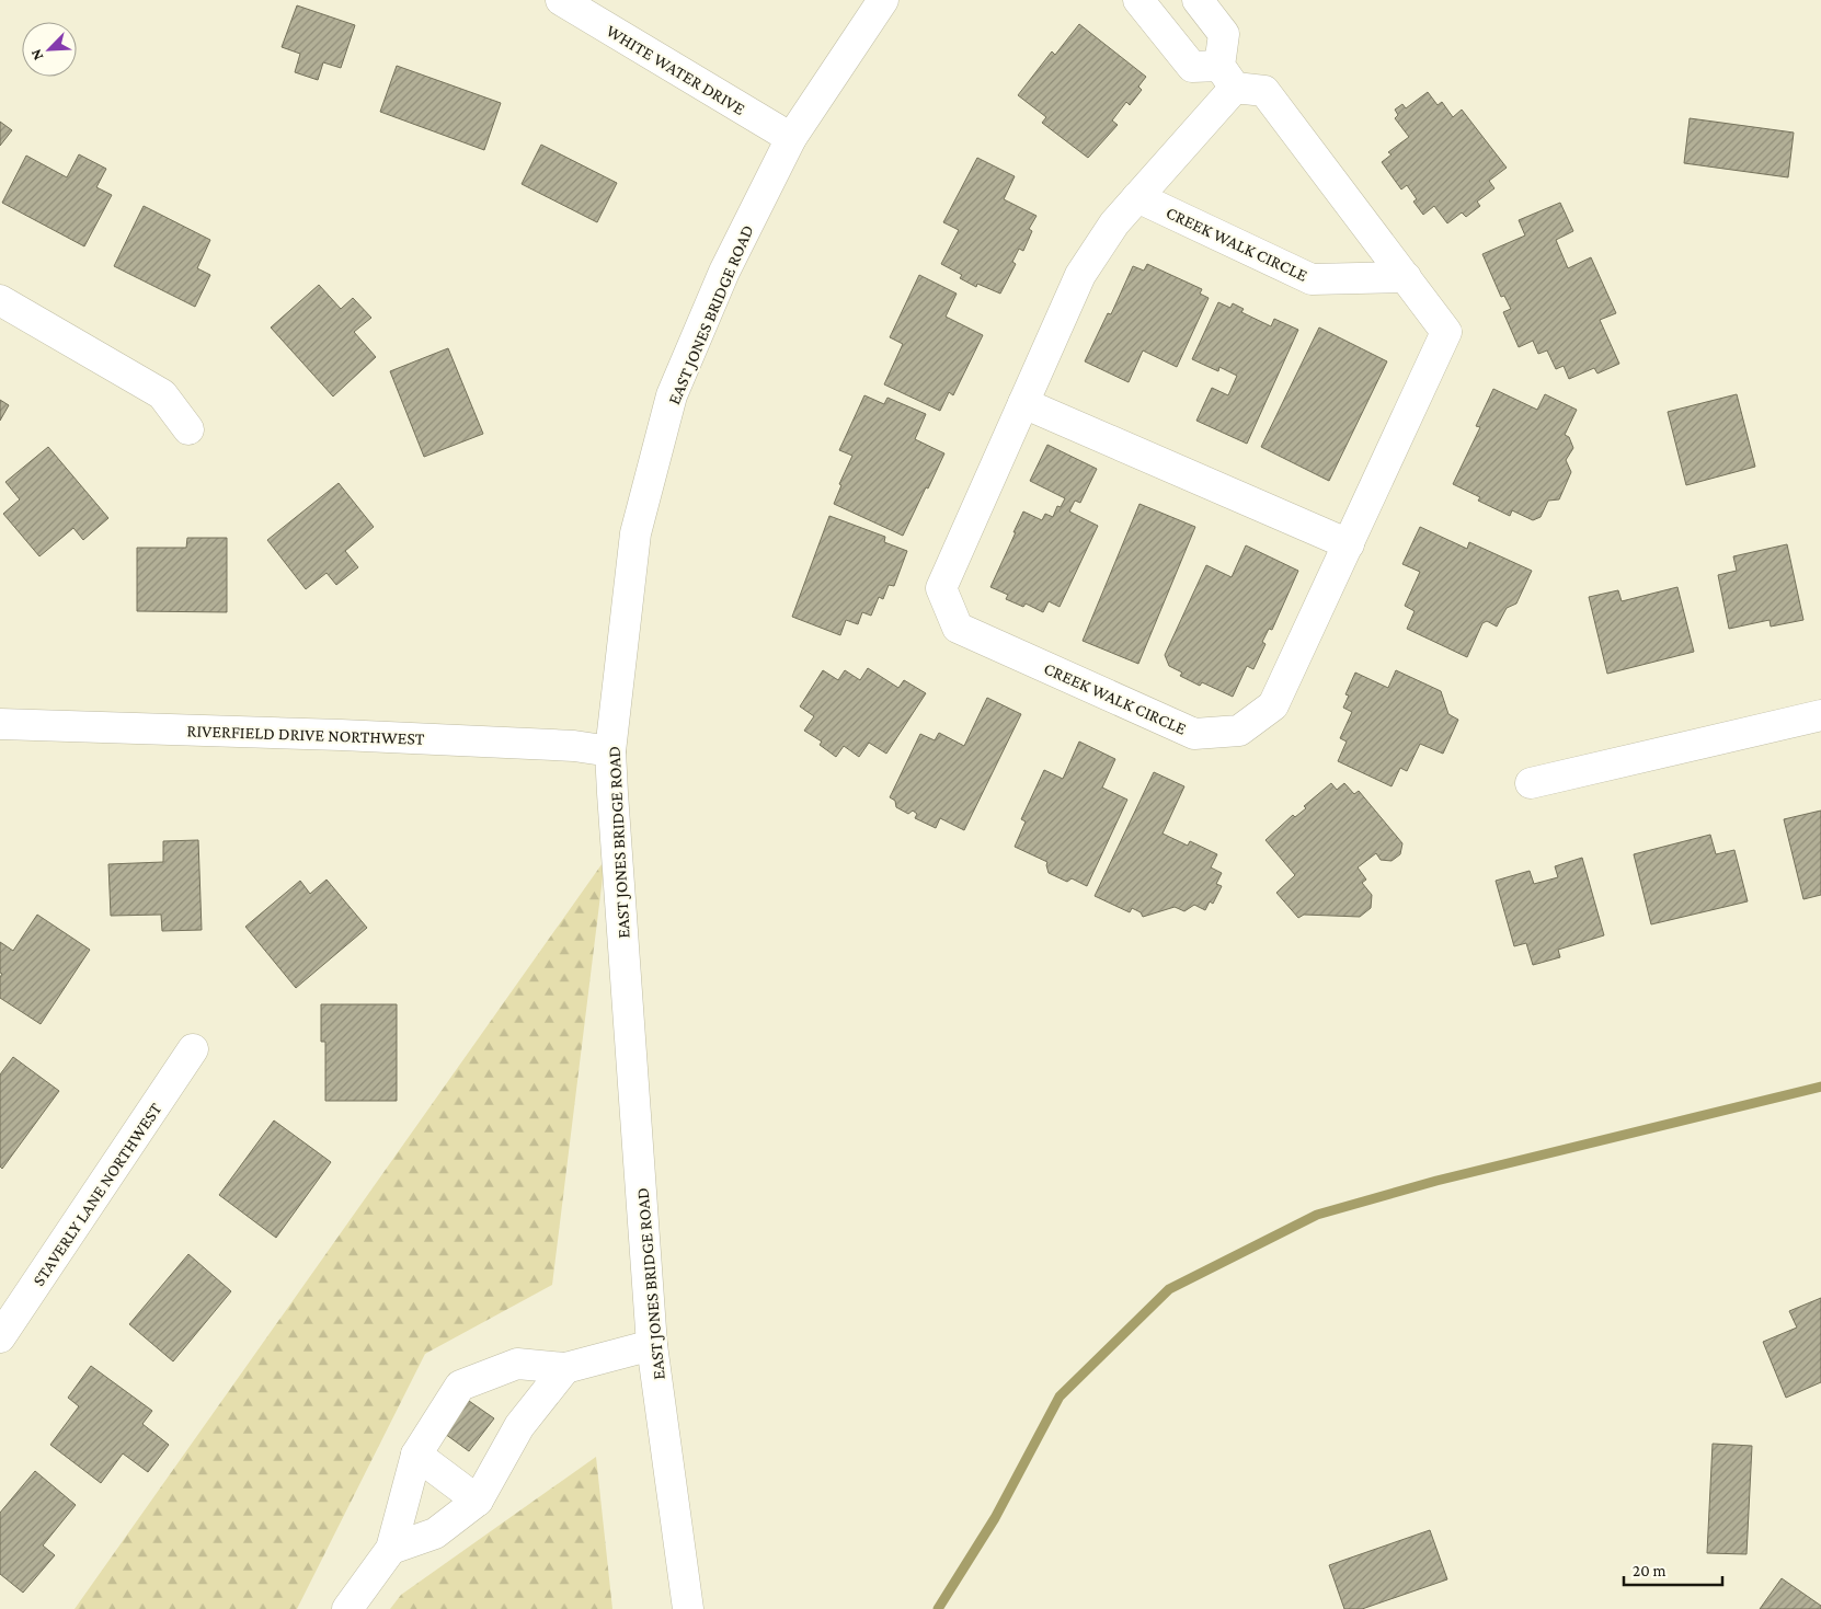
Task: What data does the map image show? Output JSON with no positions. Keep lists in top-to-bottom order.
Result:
{
  "streets": {
    "street": [
      "WHITE WATER DRIVE",
      "CREEK WALK CIRCLE",
      "EAST JONES BRIDGE ROAD",
      "RIVERFIELD DRIVE NORTHWEST",
      "STAVERLY LANE NORTHWEST"
    ]
  },
  "crossings": [
    ["WHITE WATER DRIVE", "EAST JONES BRIDGE ROAD"],
    ["EAST JONES BRIDGE ROAD", "RIVERFIELD DRIVE NORTHWEST"]
  ],
  "scale_bar": "20 m",
  "north": "bottom left"
}
